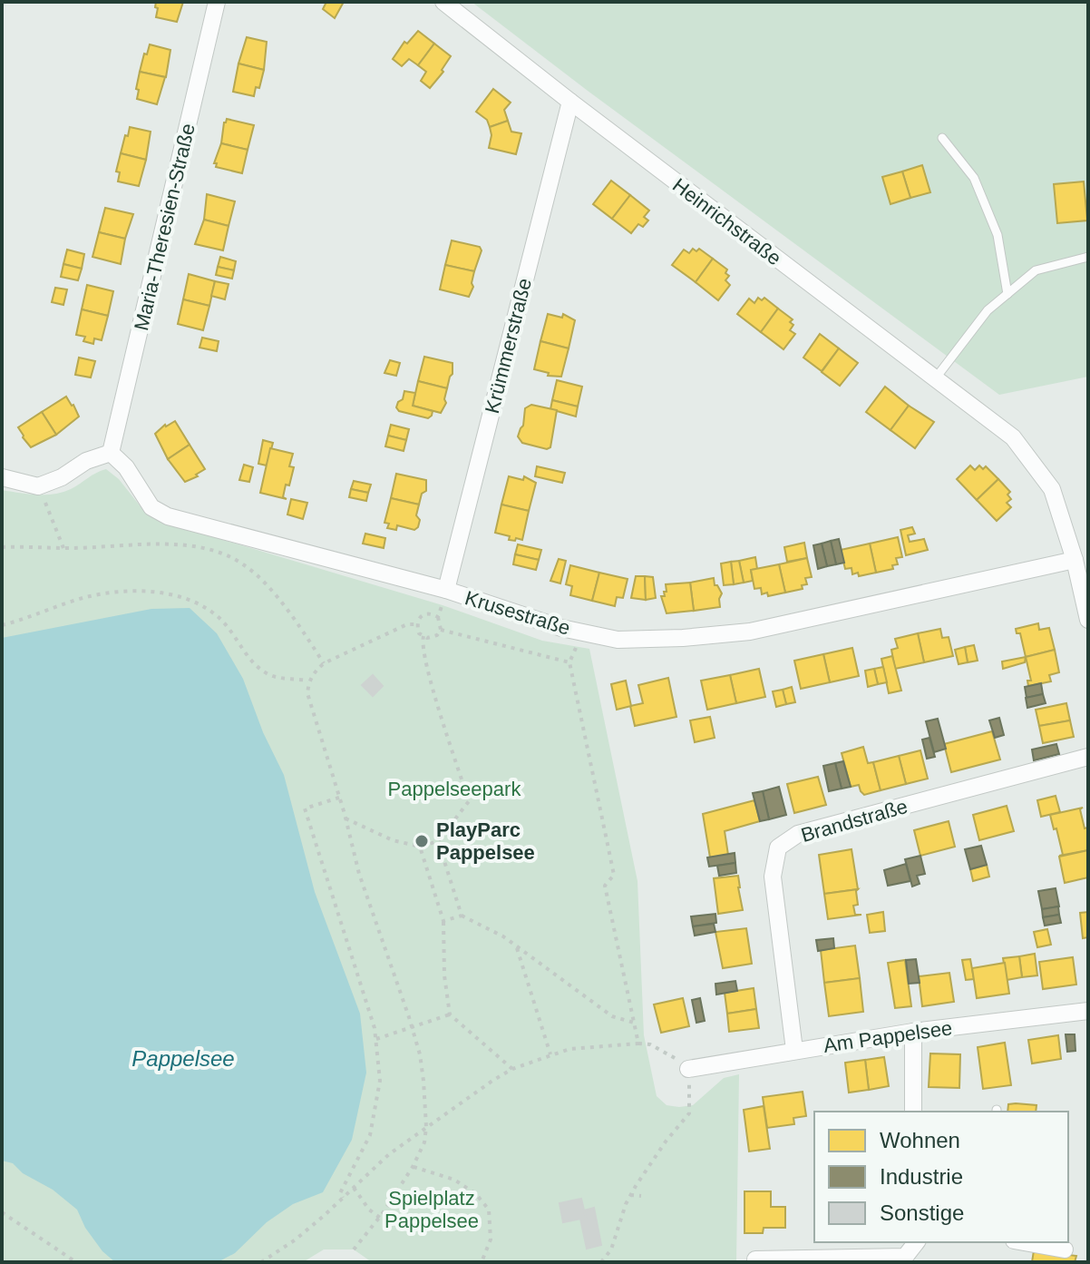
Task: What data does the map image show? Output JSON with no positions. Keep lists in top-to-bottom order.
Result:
{
  "streets": {
    "street": [
      "Heinrichstraße",
      "Maria-Theresien-Straße",
      "Krümmerstraße",
      "Krusestraße",
      "Brandstraße",
      "Am Pappelsee"
    ]
  },
  "crossings": [
    ["Heinrichstraße", "Krümmerstraße"],
    ["Heinrichstraße", "Krusestraße"],
    ["Maria-Theresien-Straße", "Krusestraße"],
    ["Krümmerstraße", "Krusestraße"],
    ["Brandstraße", "Am Pappelsee"]
  ],
  "water": ["Pappelsee"],
  "parks": ["Pappelseepark", "Spielplatz Pappelsee"],
  "places": ["PlayParc Pappelsee"],
  "legend": ["Wohnen", "Industrie", "Sonstige"]
}
